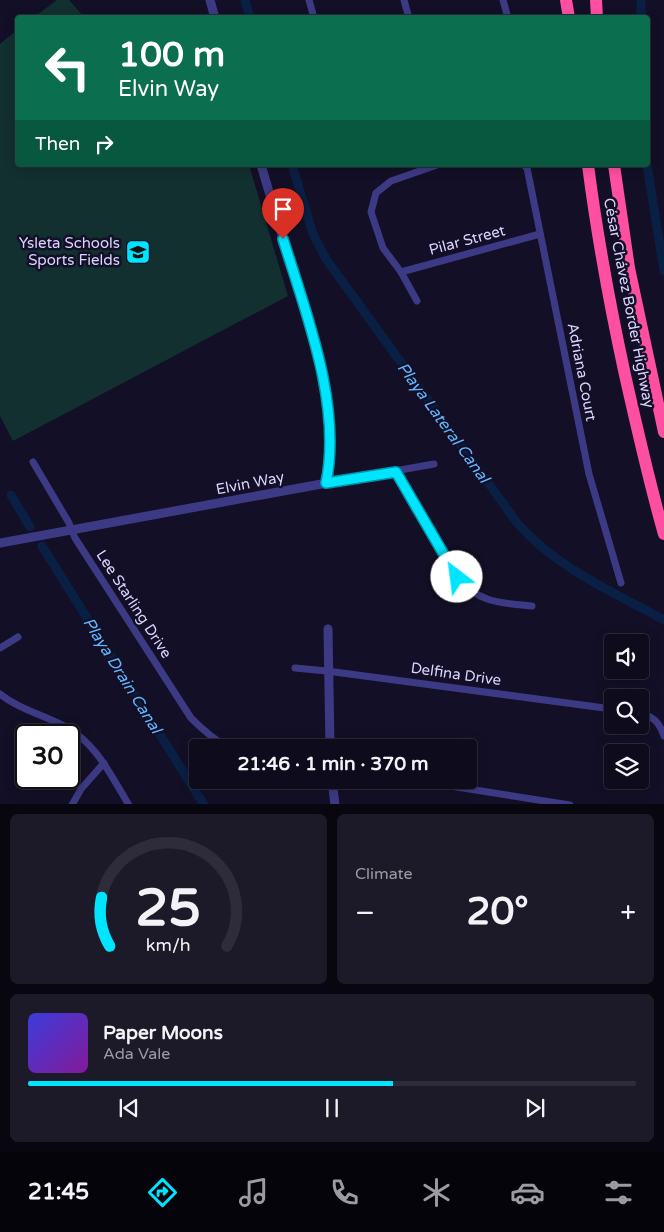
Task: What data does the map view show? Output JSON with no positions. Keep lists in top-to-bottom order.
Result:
{
  "streets": {
    "highway": ["César Chávez Border Highway"],
    "street": [
      "Pilar Street",
      "Adriana Court",
      "Elvin Way",
      "Lee Starling Drive",
      "Delfina Drive"
    ]
  },
  "crossings": [
    ["Pilar Street", "Adriana Court"],
    ["Elvin Way", "Lee Starling Drive"]
  ],
  "water": ["Playa Lateral Canal", "Playa Drain Canal"],
  "places": {
    "school or university": ["Ysleta Schools Sports Fields"]
  },
  "page": {
    "turn": ["100 m", "Elvin Way"],
    "then": "Then",
    "limit": "30",
    "trip": "21:46 · 1 min · 370 m",
    "tile": "Climate",
    "heat": ["−", "20°", "+"],
    "song": ["Paper Moons", "Ada Vale"],
    "tabs": "21:45",
    "gauge": ["25", "km/h"]
  }
}
